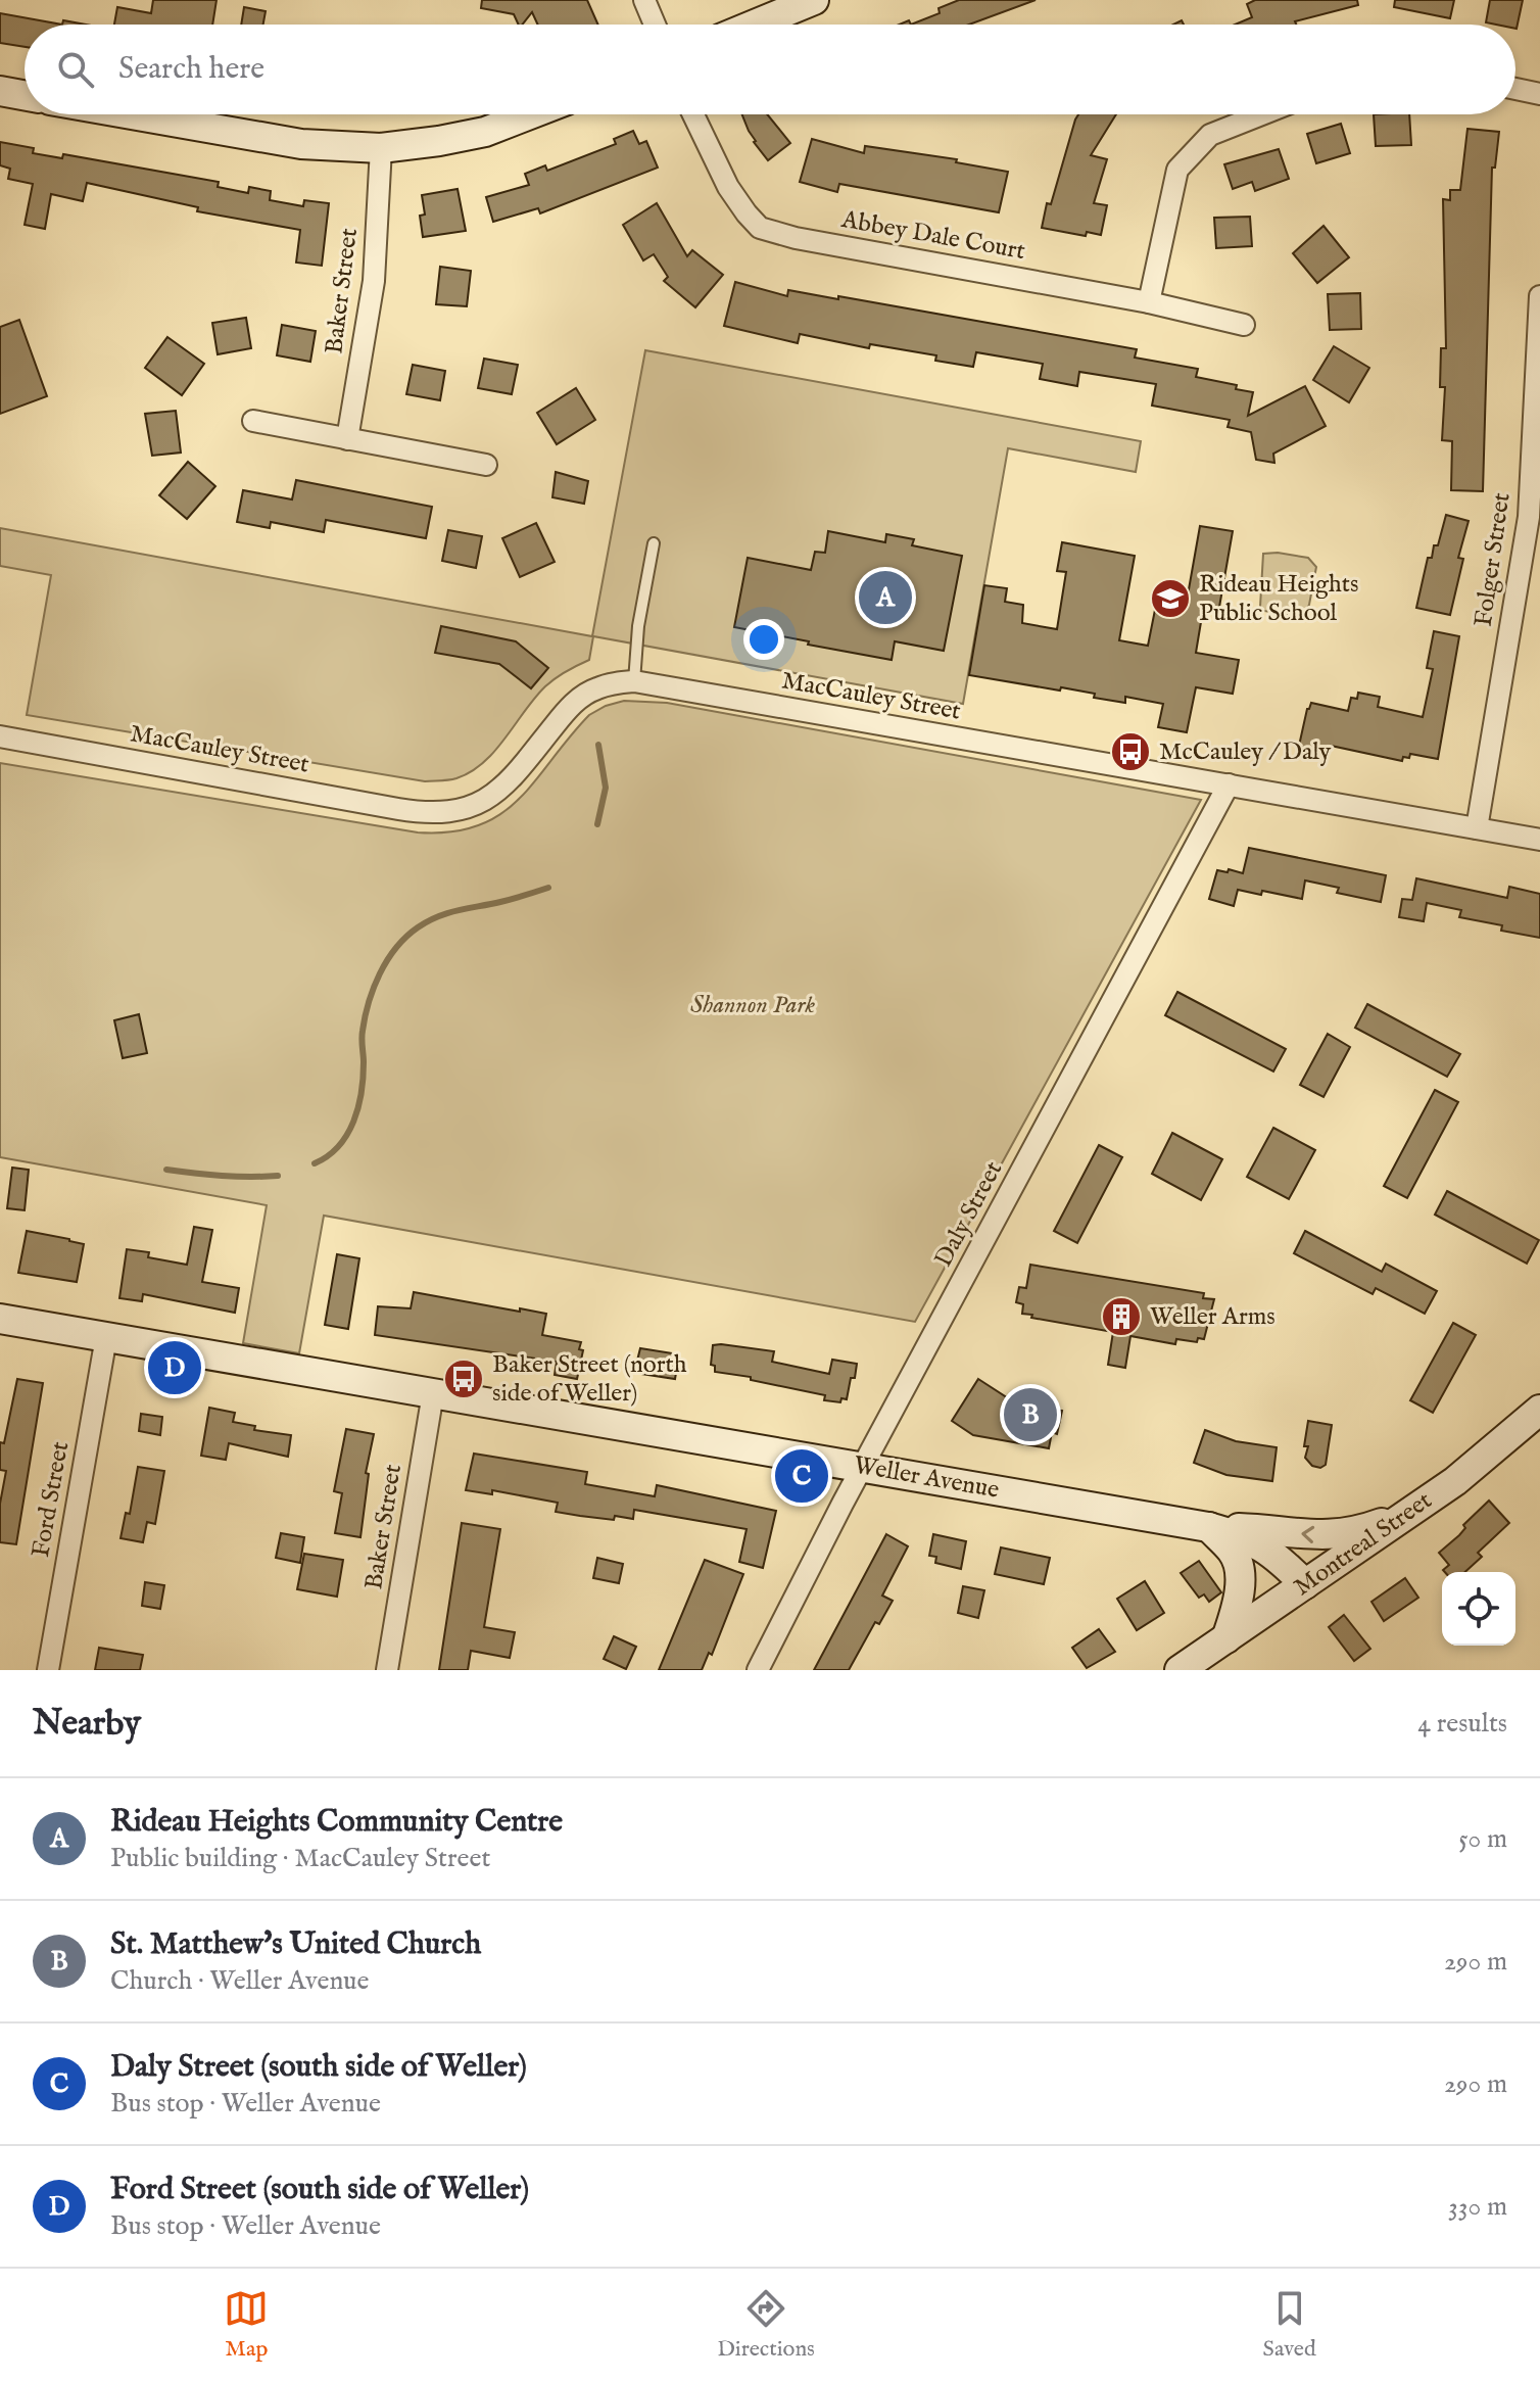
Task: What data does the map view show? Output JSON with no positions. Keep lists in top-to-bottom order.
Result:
{
  "streets": {
    "street": [
      "Abbey Dale Court",
      "Baker Street",
      "Folger Street",
      "MacCauley Street",
      "Daly Street",
      "Weller Avenue",
      "Ford Street",
      "Montreal Street"
    ]
  },
  "crossings": [
    ["Baker Street", "Weller Avenue"],
    ["Folger Street", "MacCauley Street"],
    ["MacCauley Street", "Daly Street"],
    ["Daly Street", "Weller Avenue"],
    ["Weller Avenue", "Ford Street"],
    ["Weller Avenue", "Montreal Street"]
  ],
  "parks": ["Shannon Park"],
  "places": {
    "school or university": ["Rideau Heights Public School"],
    "bus stop": ["McCauley / Daly", "Baker Street (north side of Weller)"],
    "building": ["Weller Arms"]
  },
  "page": {
    "search": "Search here",
    "pins": [
      "A",
      "D",
      "B",
      "C"
    ],
    "heading": ["Nearby", "4 results"],
    "list": [
      {
        "mark": "A",
        "name": "Rideau Heights Community Centre",
        "note": "Public building · MacCauley Street",
        "value": "50 m"
      },
      {
        "mark": "B",
        "name": "St. Matthew's United Church",
        "note": "Church · Weller Avenue",
        "value": "290 m"
      },
      {
        "mark": "C",
        "name": "Daly Street (south side of Weller)",
        "note": "Bus stop · Weller Avenue",
        "value": "290 m"
      },
      {
        "mark": "D",
        "name": "Ford Street (south side of Weller)",
        "note": "Bus stop · Weller Avenue",
        "value": "330 m"
      }
    ],
    "nav": ["Map", "Directions", "Saved"]
  }
}
